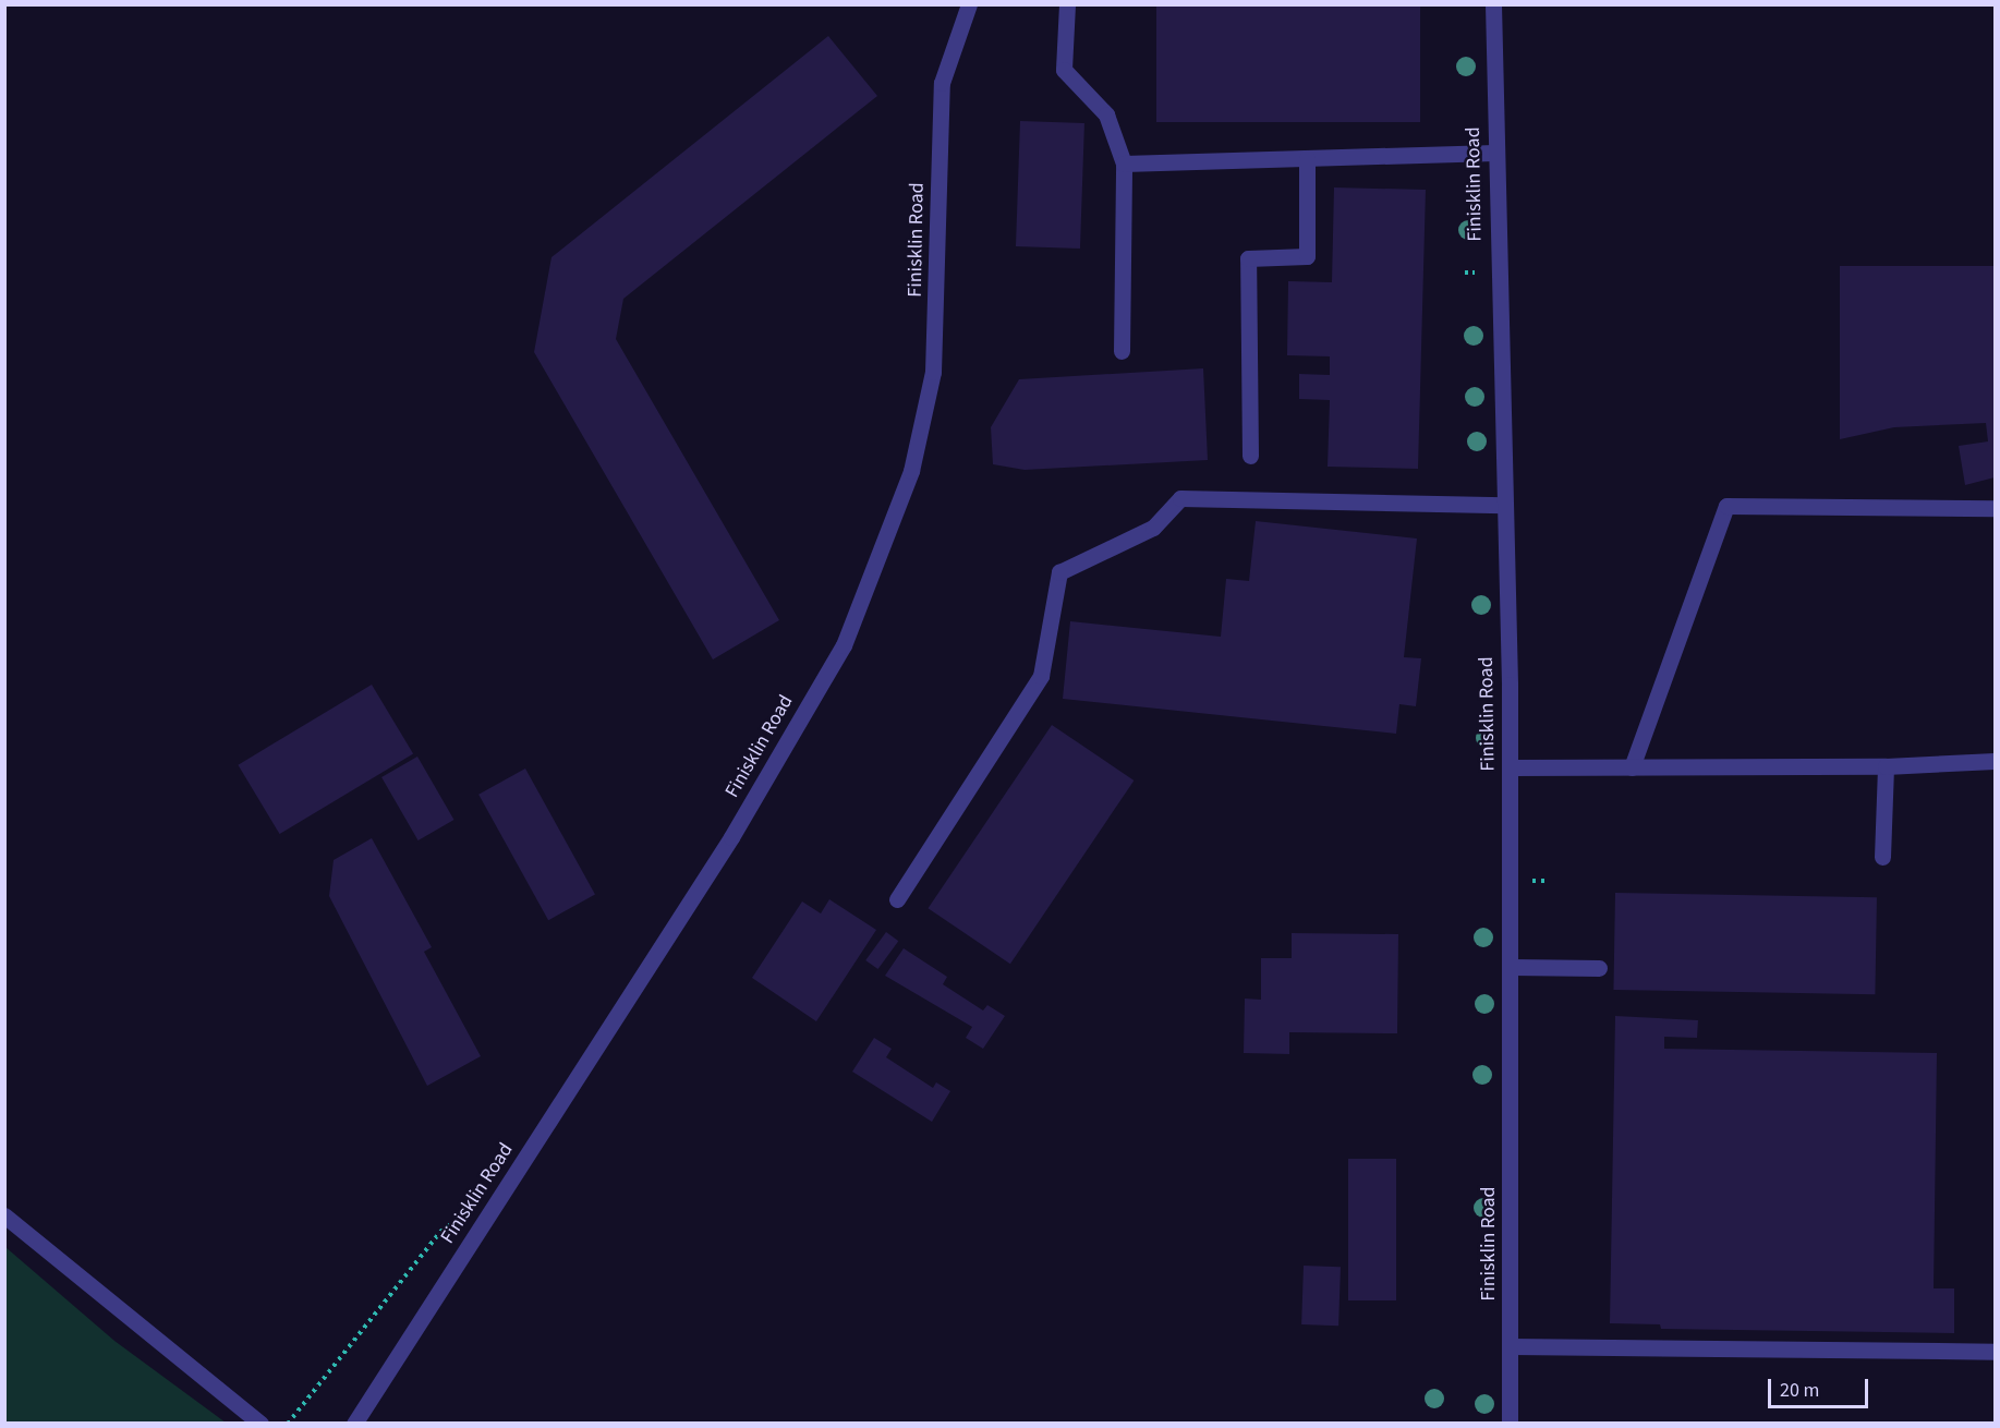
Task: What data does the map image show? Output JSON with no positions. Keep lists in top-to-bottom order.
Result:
{
  "streets": {
    "street": ["Finisklin Road"]
  },
  "scale_bar": "20 m"
}
